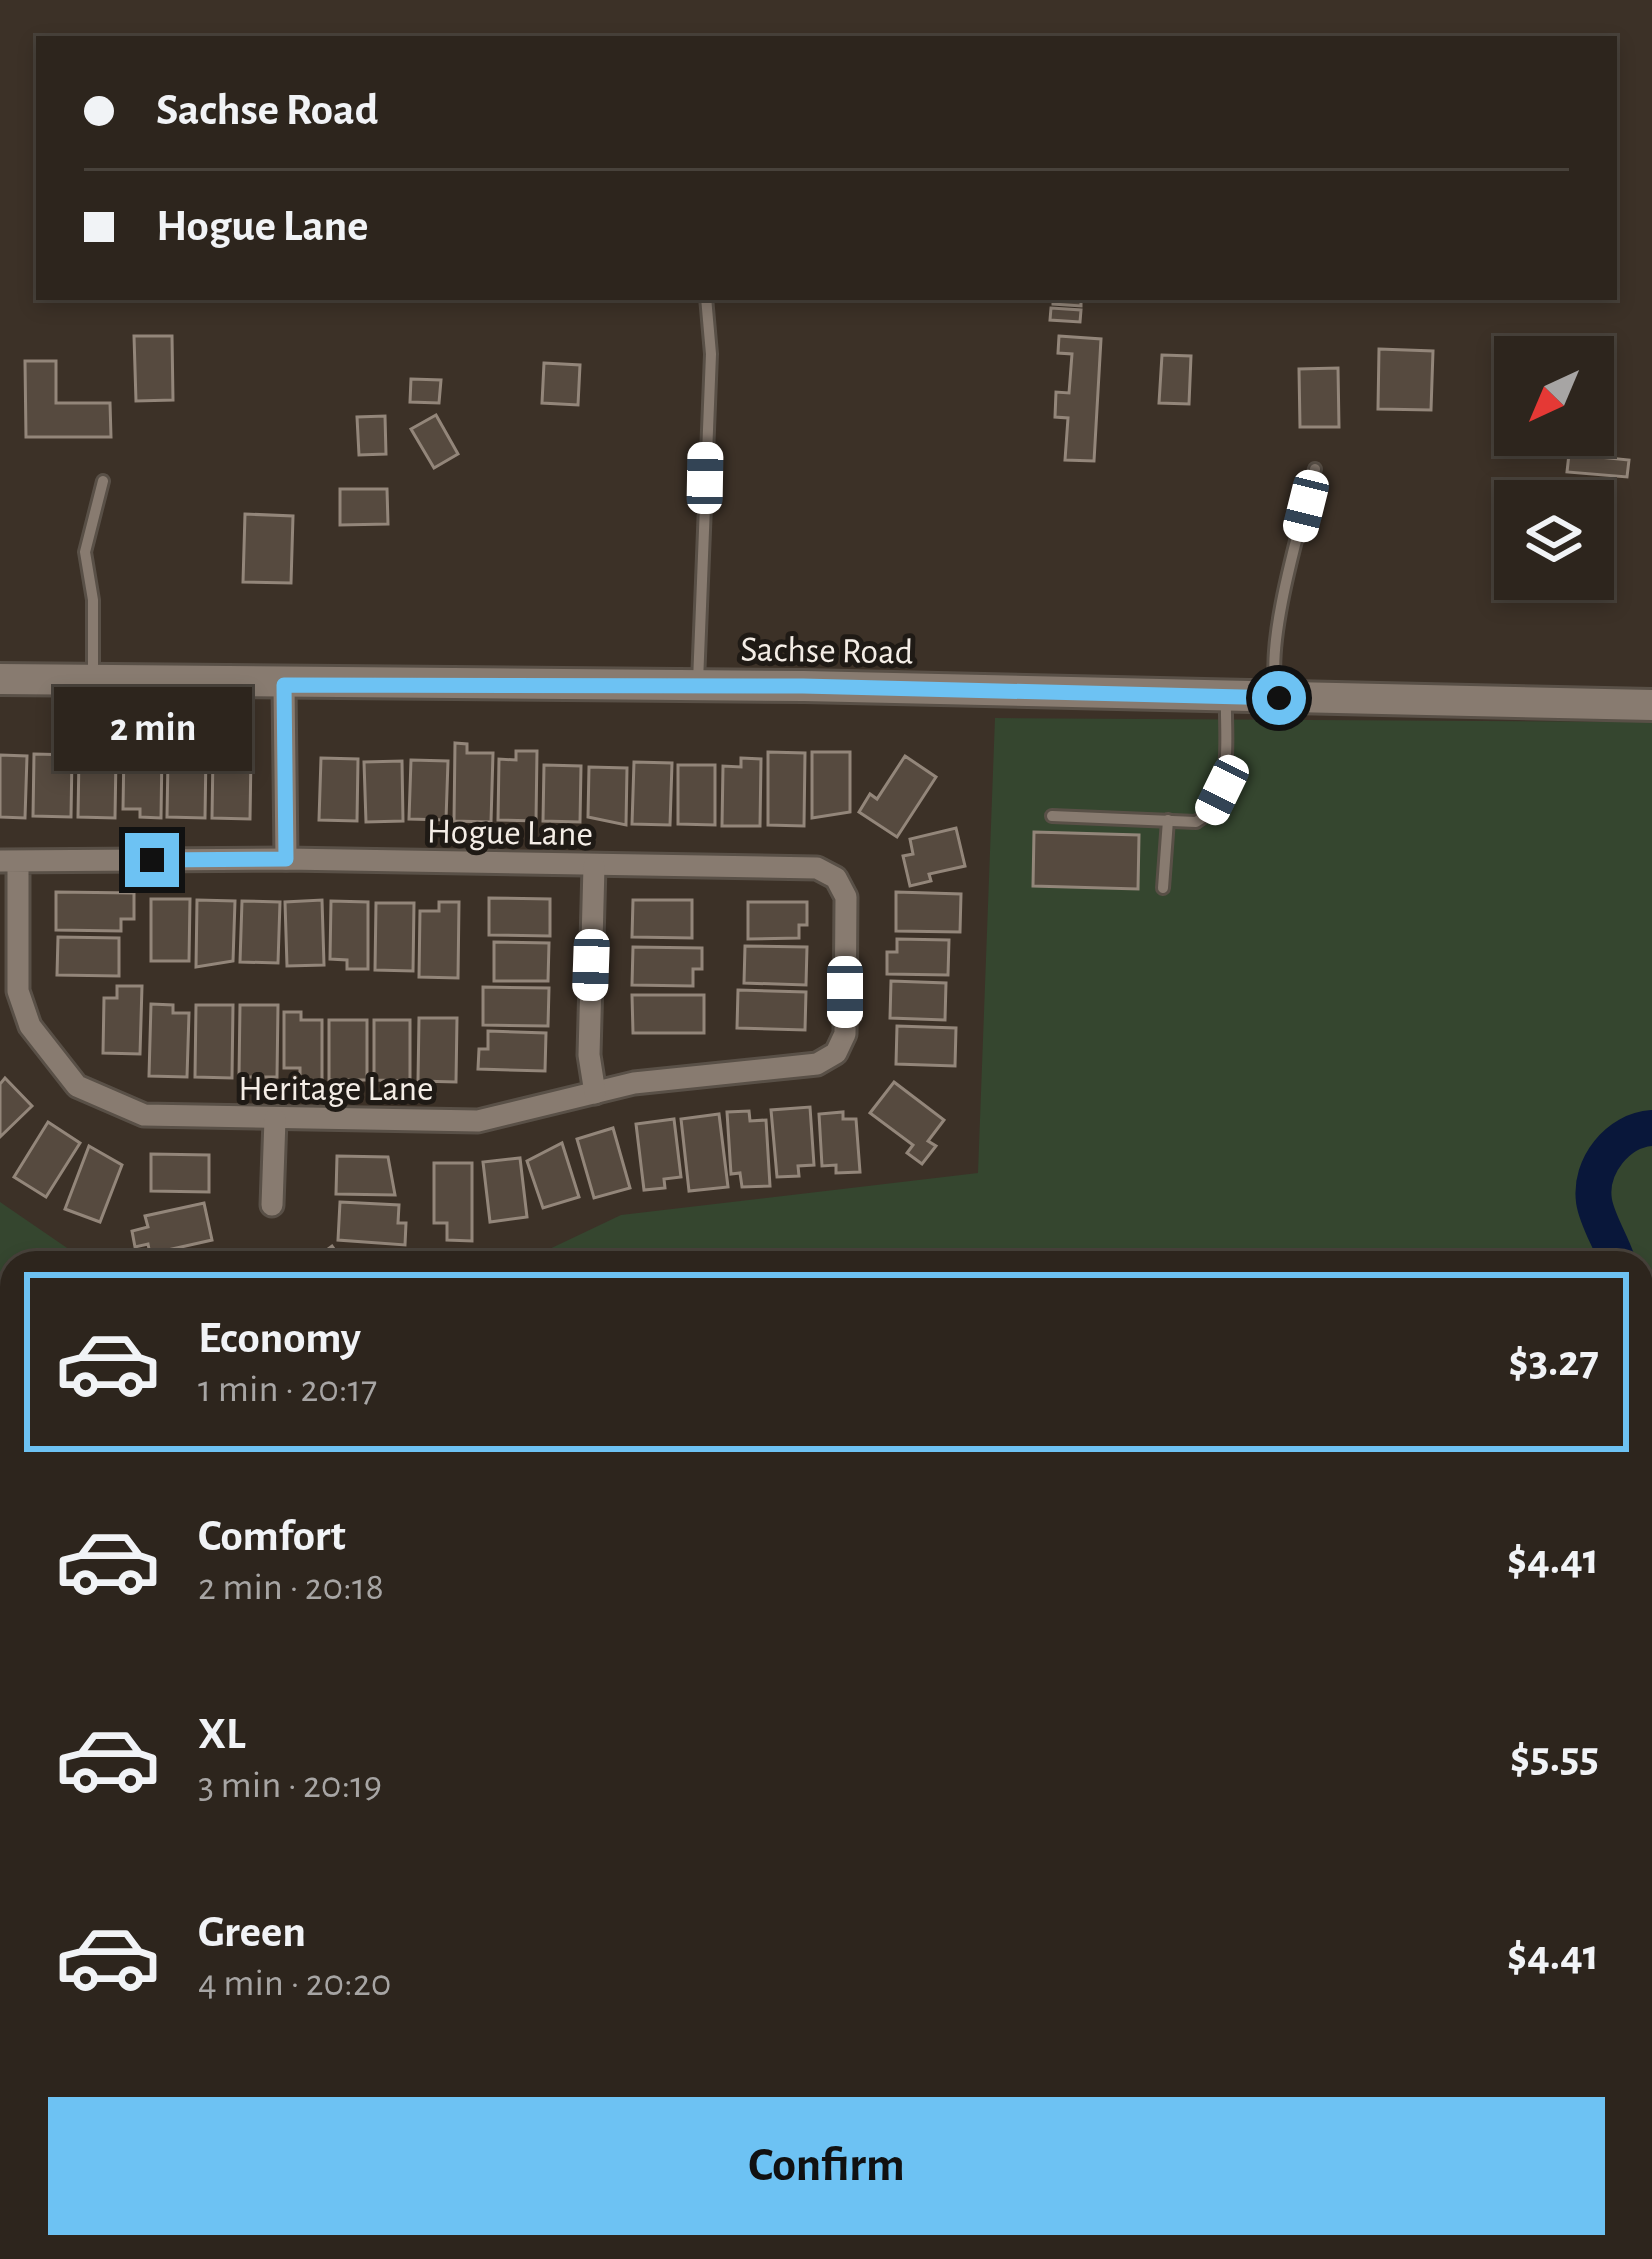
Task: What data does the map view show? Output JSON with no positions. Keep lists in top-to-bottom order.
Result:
{
  "streets": {
    "main road": ["Sachse Road"],
    "street": ["Hogue Lane", "Heritage Lane"]
  },
  "crossings": [
    ["Hogue Lane", "Heritage Lane"]
  ],
  "north": "bottom left",
  "page": {
    "banner": ["Sachse Road", "Hogue Lane"],
    "bubble": "2 min",
    "list": [
      {
        "name": "Economy",
        "note": "1 min · 20:17",
        "value": "$3.27"
      },
      {
        "name": "Comfort",
        "note": "2 min · 20:18",
        "value": "$4.41"
      },
      {
        "name": "XL",
        "note": "3 min · 20:19",
        "value": "$5.55"
      },
      {
        "name": "Green",
        "note": "4 min · 20:20",
        "value": "$4.41"
      }
    ],
    "buttons": "Confirm"
  }
}
